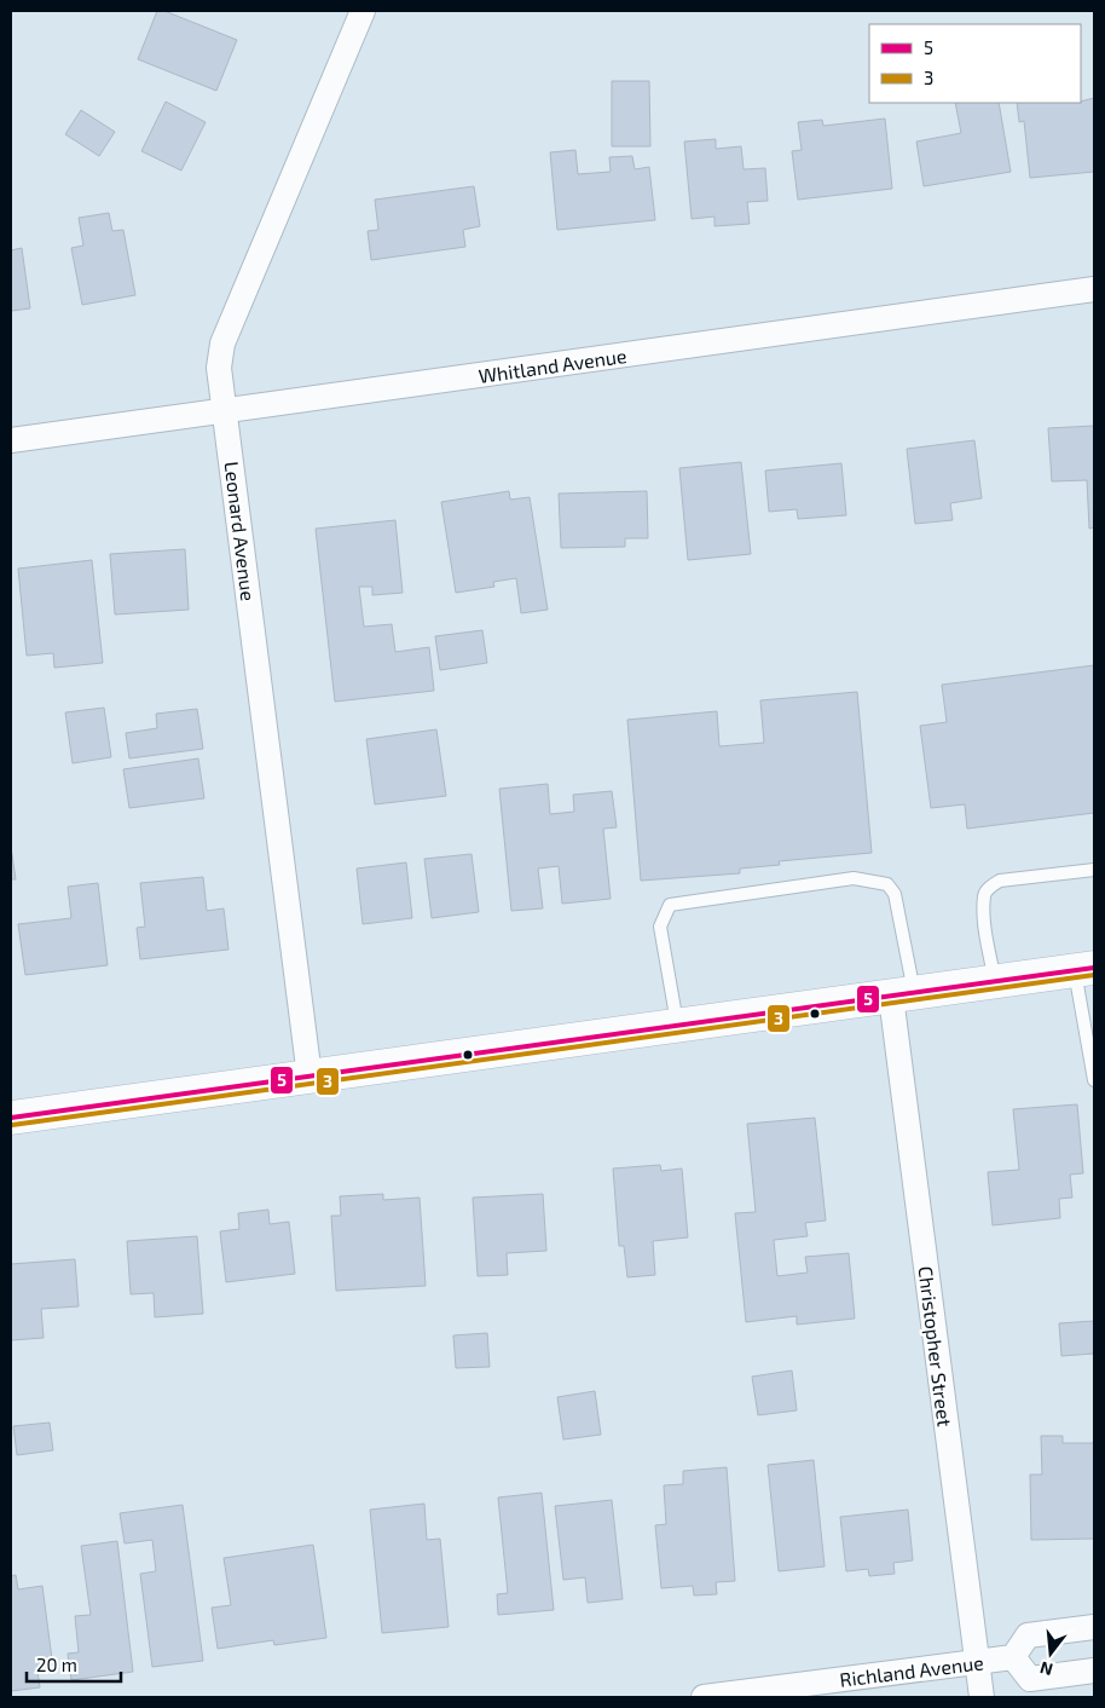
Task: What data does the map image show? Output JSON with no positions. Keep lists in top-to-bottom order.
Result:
{
  "streets": {
    "street": [
      "Whitland Avenue",
      "Leonard Avenue",
      "Christopher Street",
      "Richland Avenue"
    ]
  },
  "crossings": [
    ["Whitland Avenue", "Leonard Avenue"],
    ["Christopher Street", "Richland Avenue"]
  ],
  "lines": ["transit line 5", "transit line 3"],
  "legend": ["5", "3"],
  "scale_bar": "20 m",
  "north": "bottom"
}
